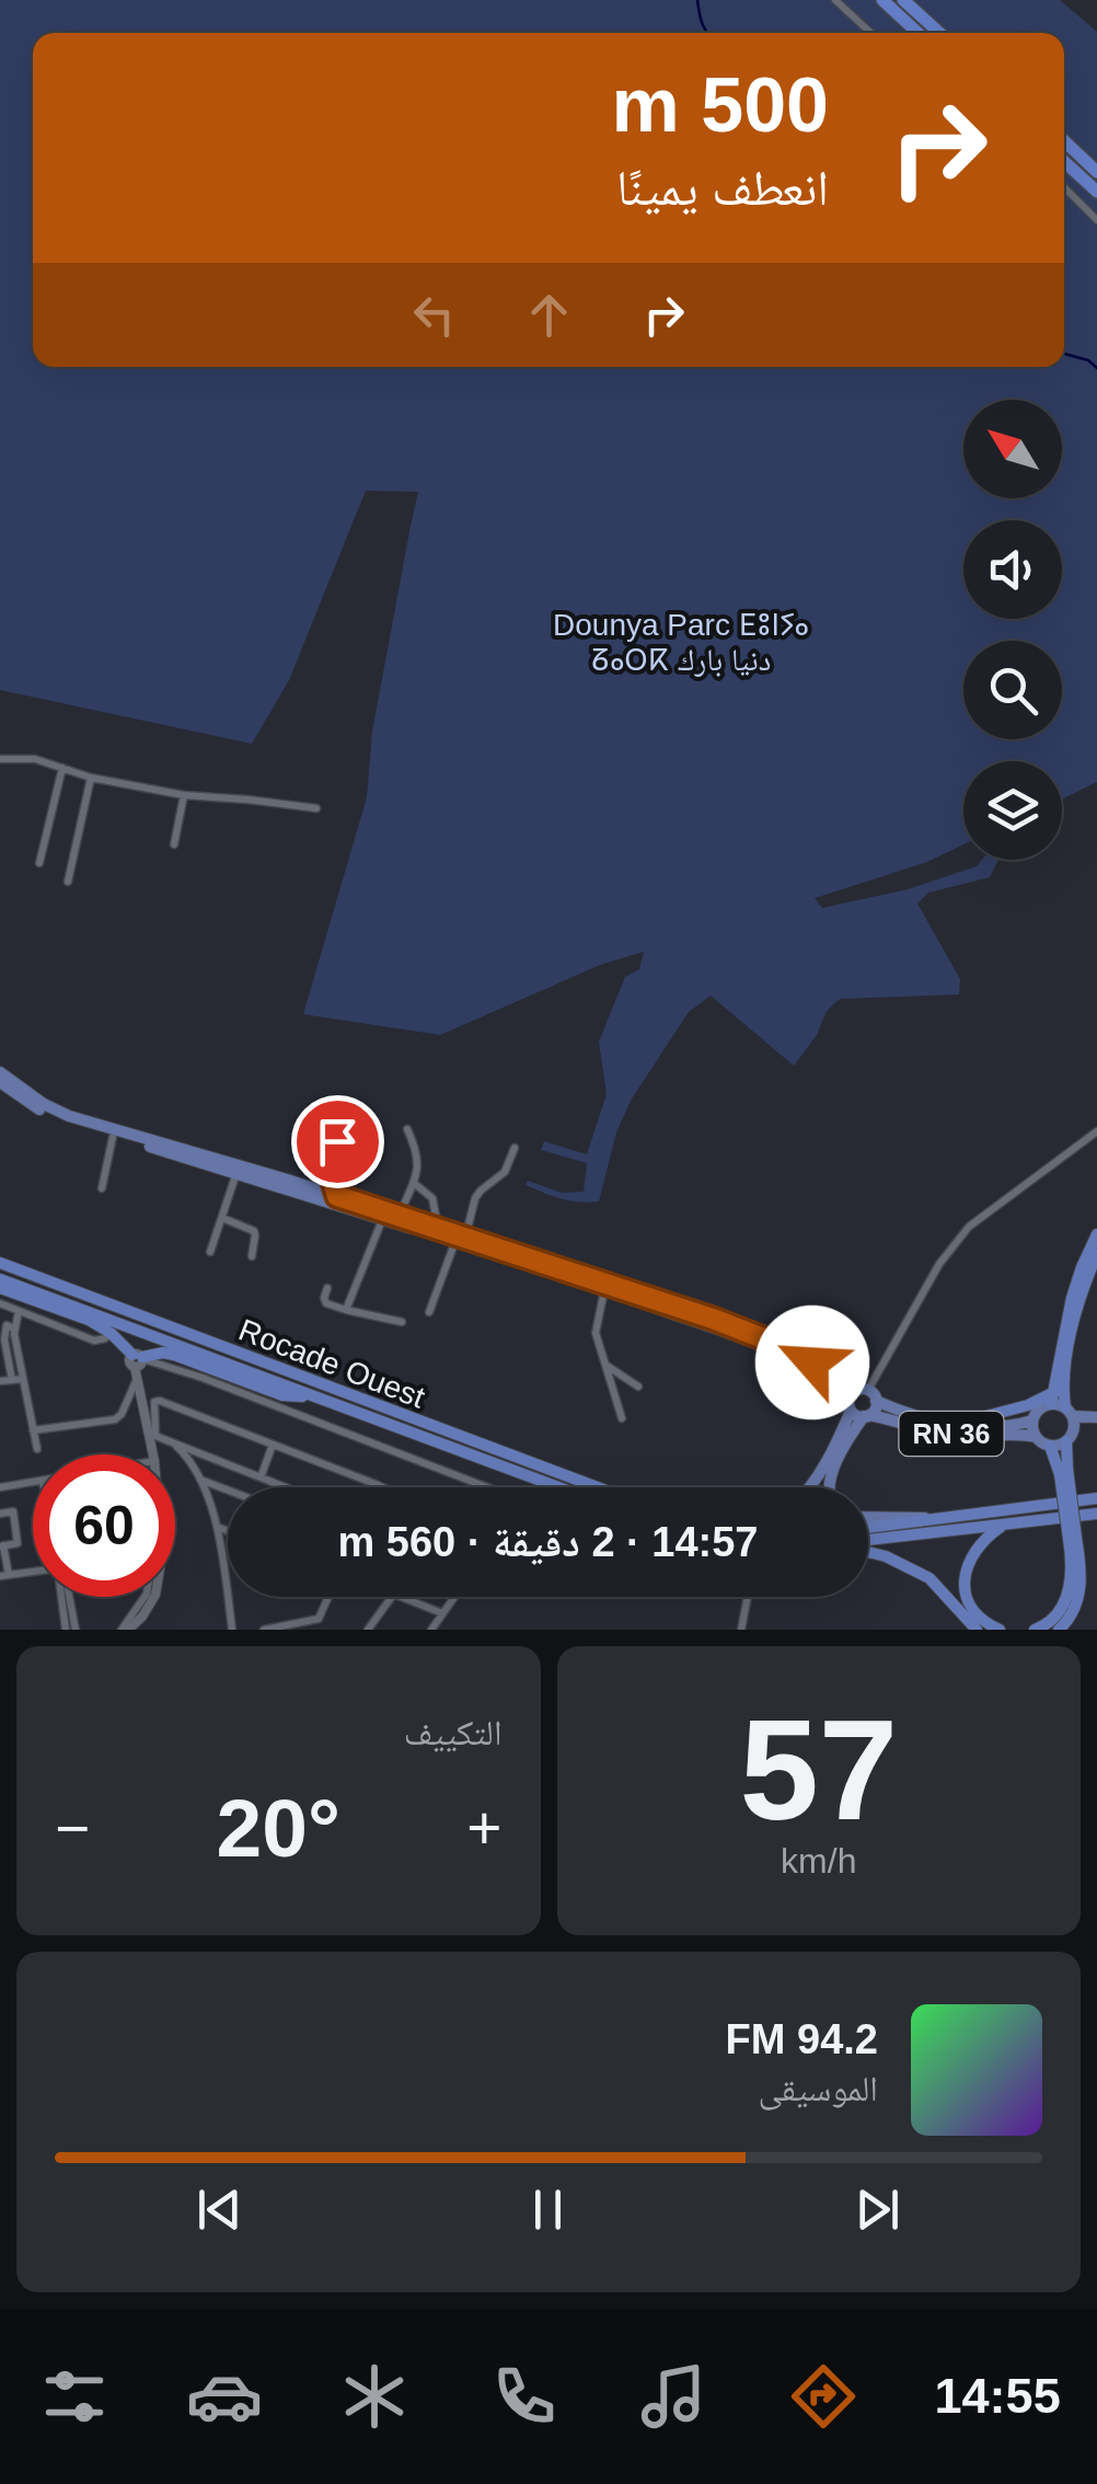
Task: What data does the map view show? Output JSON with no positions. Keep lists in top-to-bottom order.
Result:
{
  "streets": {
    "highway": ["Rocade Ouest"],
    "main road": ["RN 36"]
  },
  "parks": ["Dounya Parc ⴹⵓⵏⵢⴰ ⵒⴰⵔⴽ دنيا بارك"],
  "north": "top left",
  "page": {
    "turn": ["500 m", "انعطف يمينًا"],
    "limit": "60",
    "trip": "14:57 · 2 دقيقة · 560 m",
    "tile": [
      ["57", "km/h"],
      "التكييف"
    ],
    "heat": ["−", "20°", "+"],
    "song": ["94.2 FM", "الموسيقى"],
    "tabs": "14:55"
  }
}
